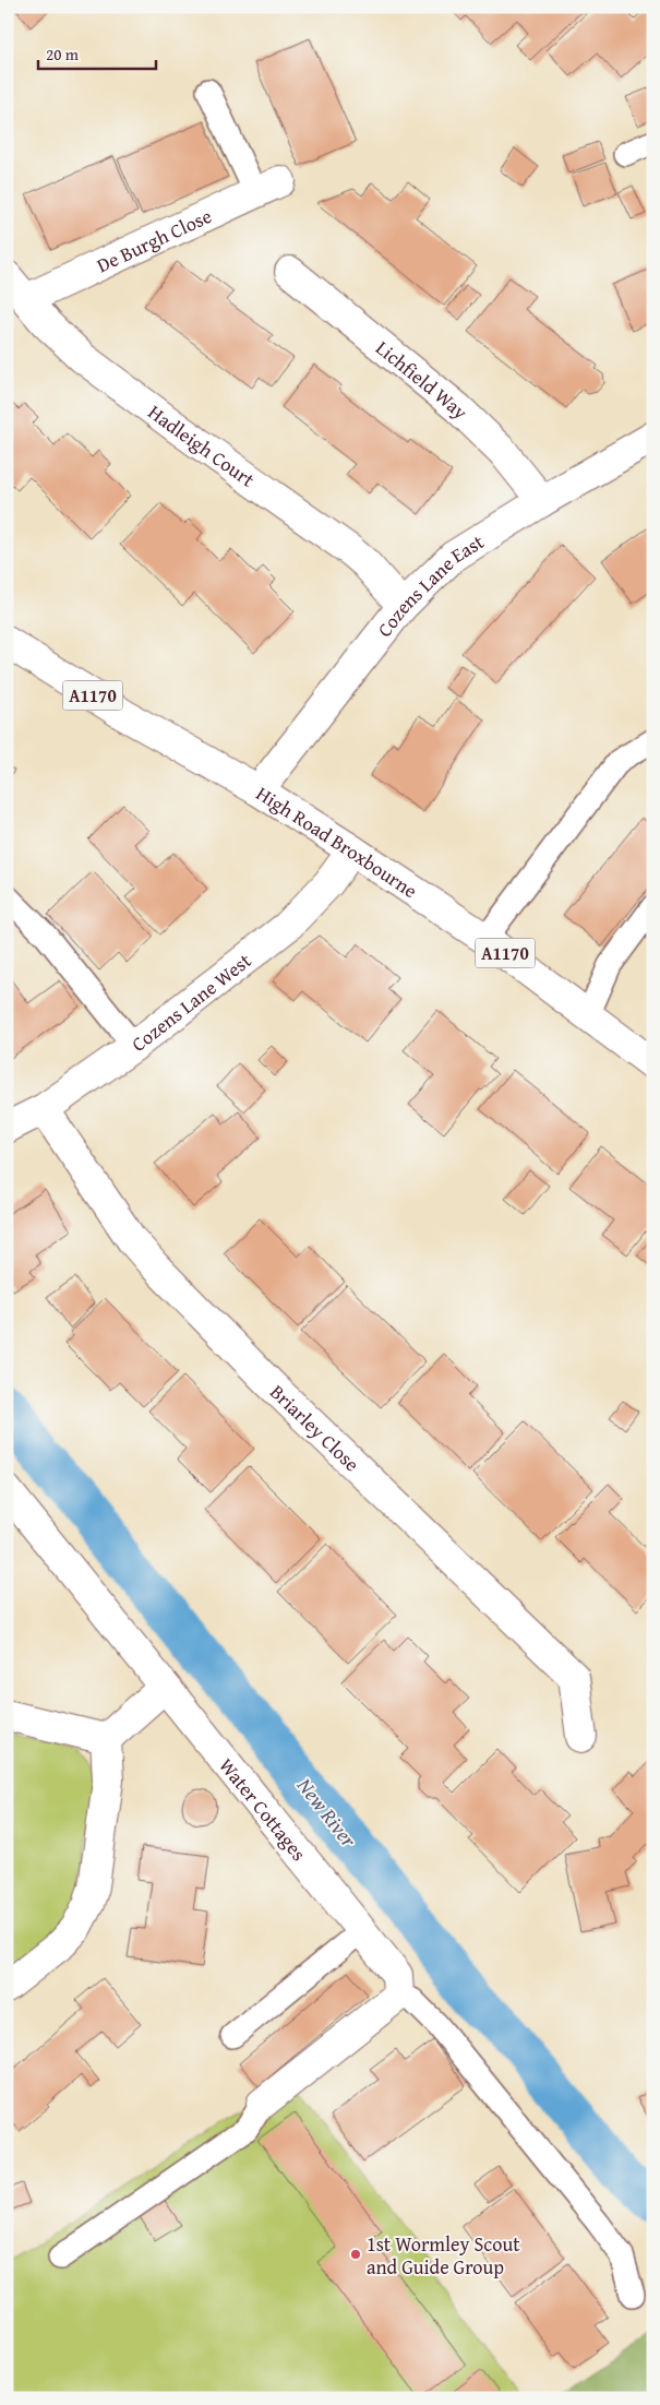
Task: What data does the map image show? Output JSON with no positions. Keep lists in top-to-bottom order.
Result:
{
  "streets": {
    "street": [
      "De Burgh Close",
      "Lichfield Way",
      "Hadleigh Court",
      "Cozens Lane East",
      "A1170",
      "High Road Broxbourne",
      "Cozens Lane West",
      "Briarley Close",
      "Water Cottages"
    ]
  },
  "crossings": [
    ["De Burgh Close", "Hadleigh Court"],
    ["Lichfield Way", "Cozens Lane East"],
    ["Hadleigh Court", "Cozens Lane East"],
    ["Cozens Lane East", "High Road Broxbourne"],
    ["High Road Broxbourne", "Cozens Lane West"],
    ["Cozens Lane West", "Briarley Close"]
  ],
  "water": ["New River"],
  "places": ["1st Wormley Scout and Guide Group"],
  "scale_bar": "20 m"
}
